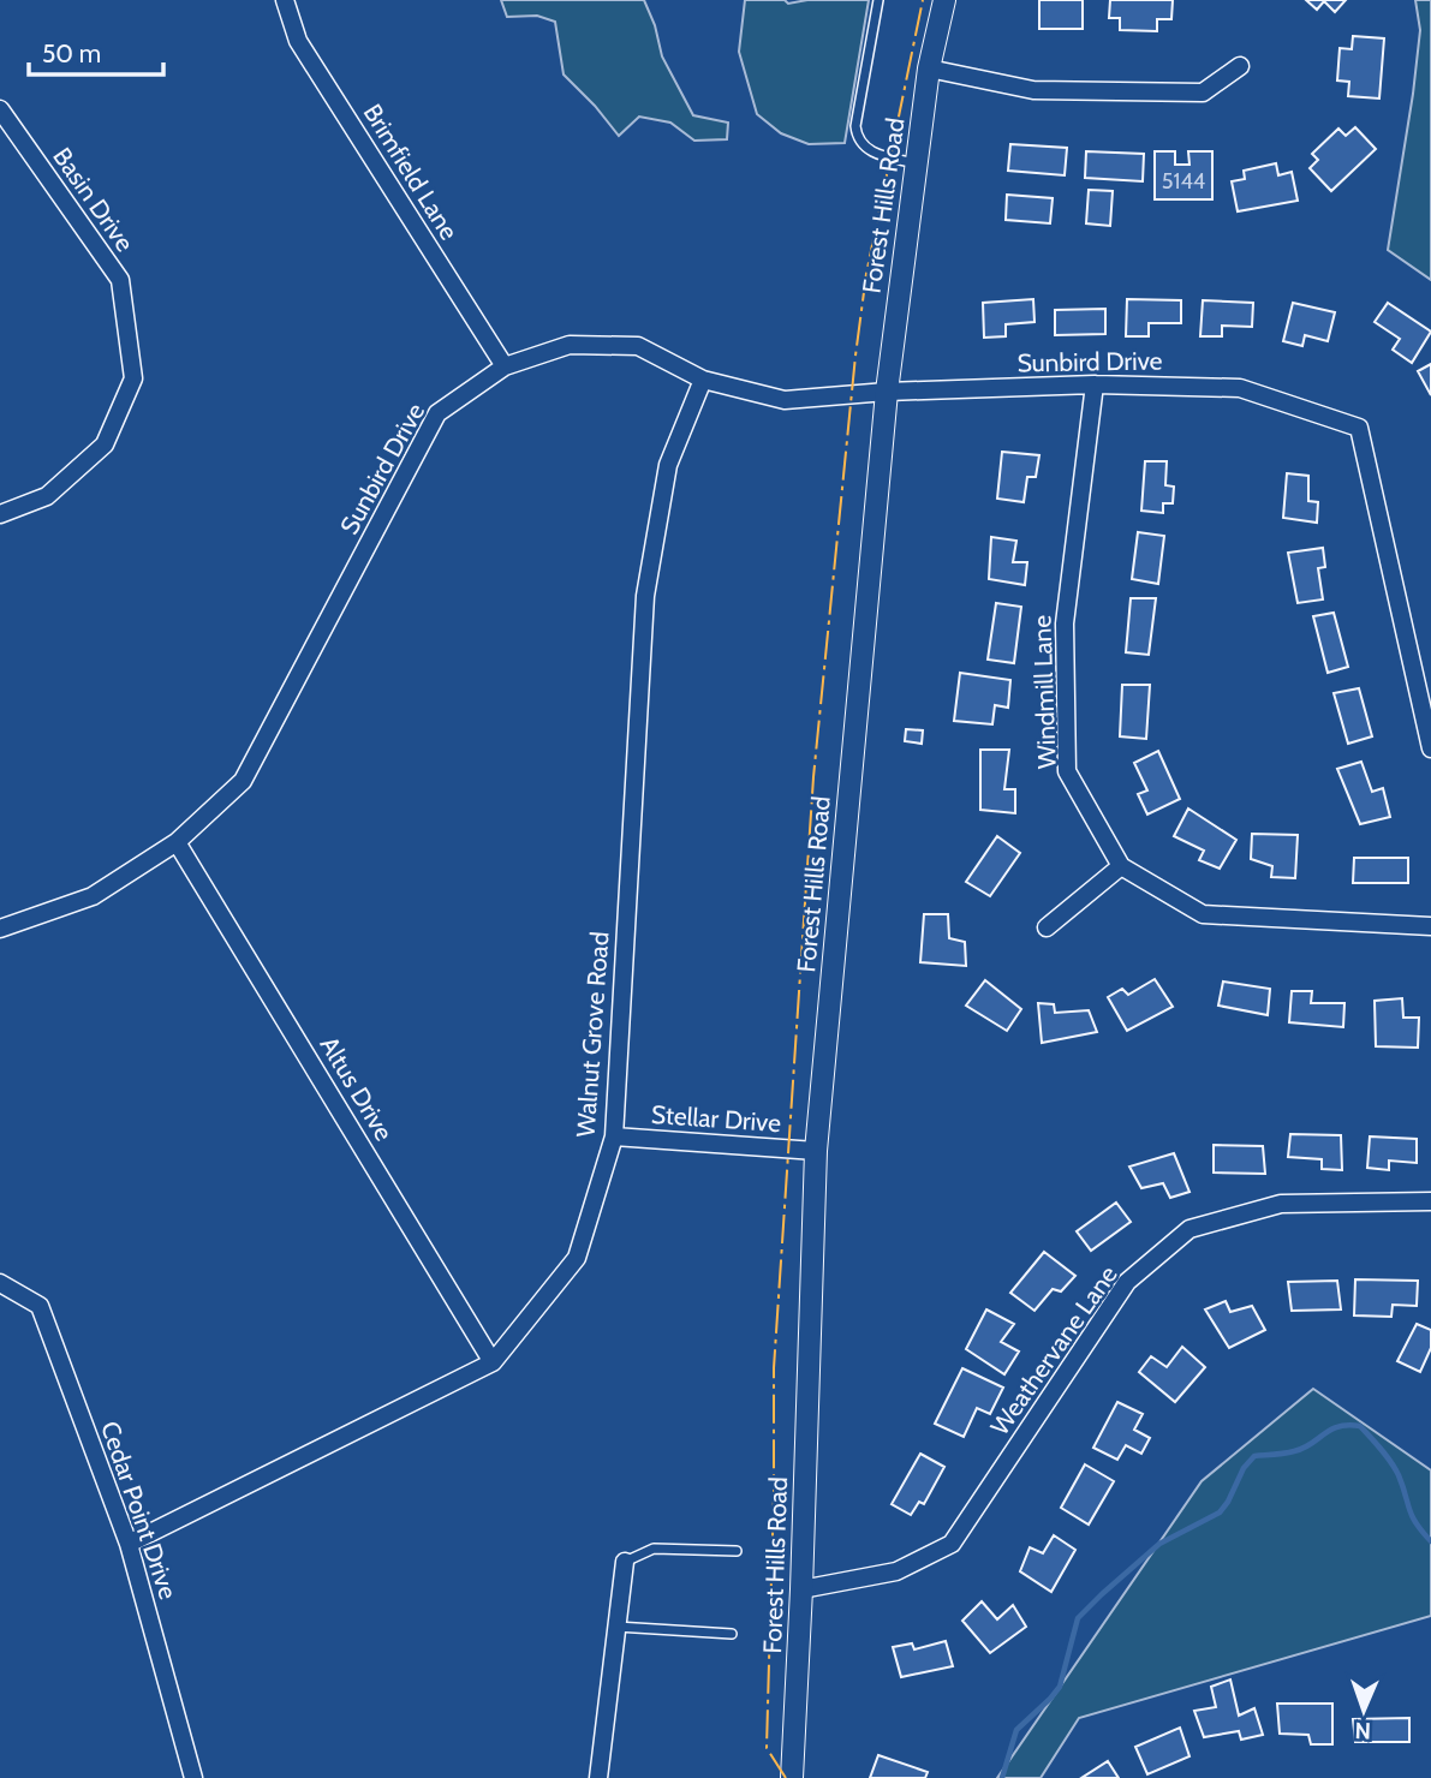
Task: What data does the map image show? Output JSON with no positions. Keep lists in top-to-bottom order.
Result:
{
  "streets": {
    "street": [
      "Brimfield Lane",
      "Basin Drive",
      "Forest Hills Road",
      "Sunbird Drive",
      "Windmill Lane",
      "Walnut Grove Road",
      "Altus Drive",
      "Stellar Drive",
      "Weathervane Lane",
      "Cedar Point Drive"
    ]
  },
  "crossings": [
    ["Brimfield Lane", "Sunbird Drive"],
    ["Forest Hills Road", "Sunbird Drive"],
    ["Forest Hills Road", "Stellar Drive"],
    ["Forest Hills Road", "Weathervane Lane"],
    ["Sunbird Drive", "Windmill Lane"],
    ["Sunbird Drive", "Walnut Grove Road"],
    ["Sunbird Drive", "Altus Drive"],
    ["Walnut Grove Road", "Altus Drive"],
    ["Walnut Grove Road", "Stellar Drive"],
    ["Walnut Grove Road", "Cedar Point Drive"]
  ],
  "house_numbers": ["5144"],
  "scale_bar": "50 m",
  "north": "bottom"
}
